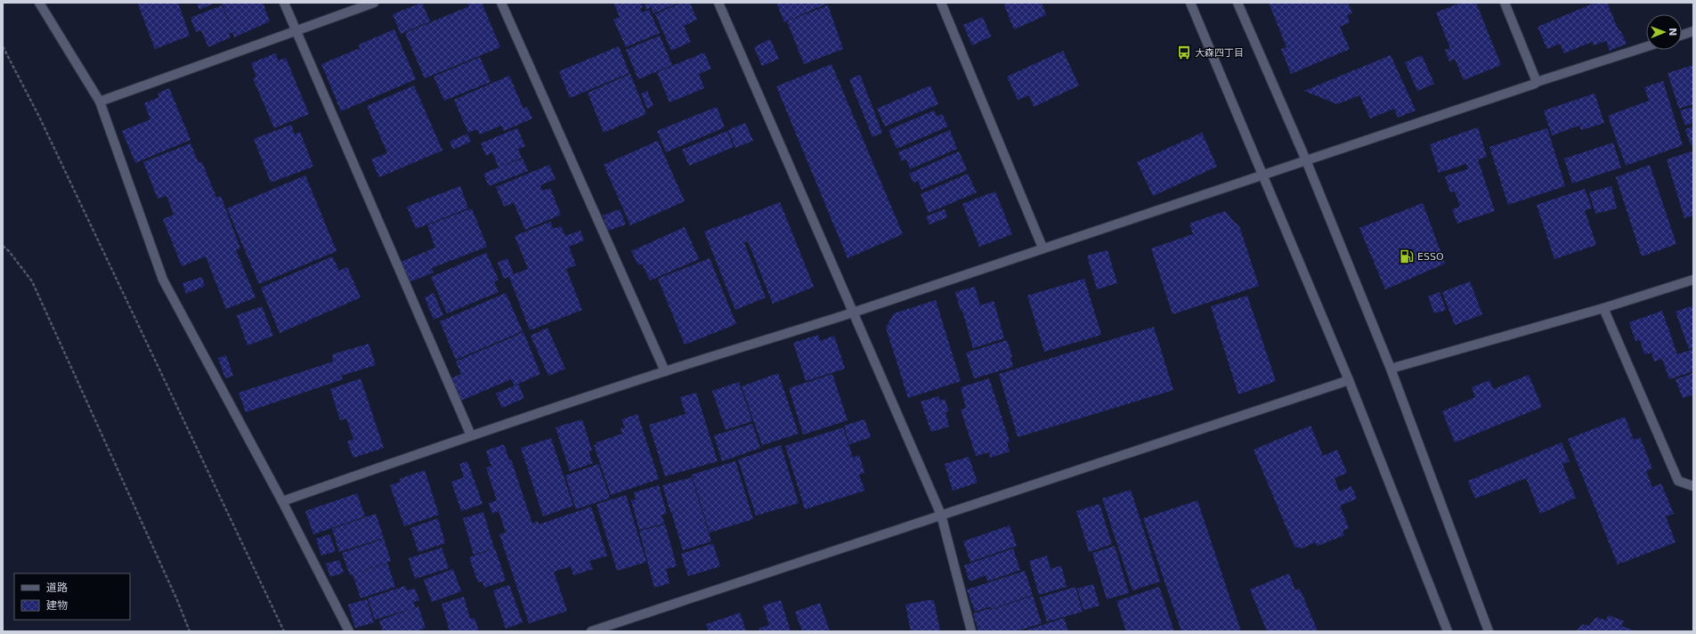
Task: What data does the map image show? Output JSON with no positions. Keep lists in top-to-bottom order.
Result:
{
  "places": {
    "bus stop": ["大森四丁目"],
    "fuel station": ["ESSO"]
  },
  "legend": ["道路", "建物"],
  "north": "right"
}
